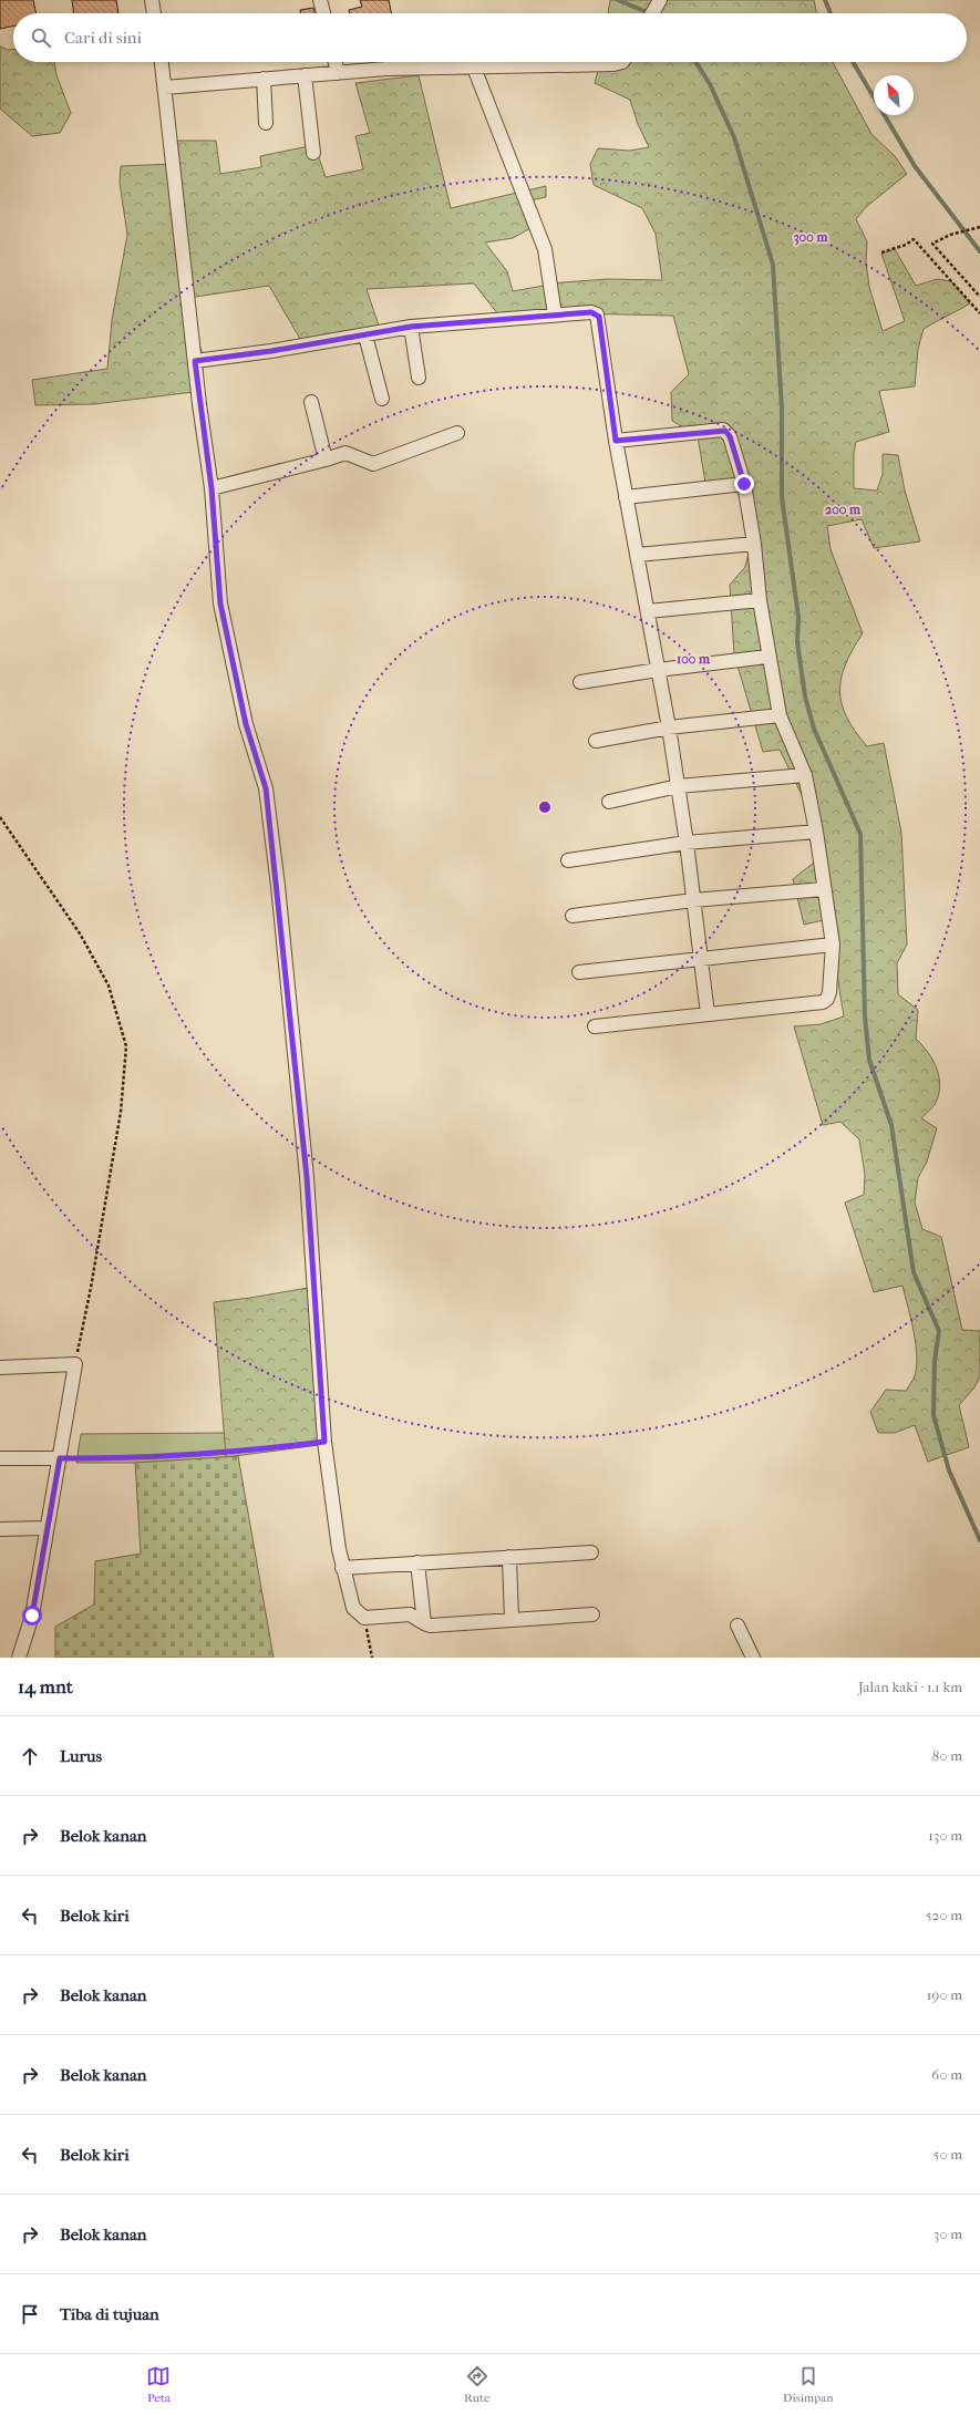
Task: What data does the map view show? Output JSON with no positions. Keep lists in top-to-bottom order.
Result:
{
  "north": "top left",
  "page": {
    "search": "Cari di sini",
    "heading": ["14 mnt", "Jalan kaki · 1.1 km"],
    "list": [
      ["Lurus", "80 m"],
      ["Belok kanan", "130 m"],
      ["Belok kiri", "520 m"],
      ["Belok kanan", "190 m"],
      ["Belok kanan", "60 m"],
      ["Belok kiri", "50 m"],
      ["Belok kanan", "30 m"],
      "Tiba di tujuan"
    ],
    "nav": ["Peta", "Rute", "Disimpan"]
  },
  "rings": ["300 m", "200 m", "100 m"]
}
